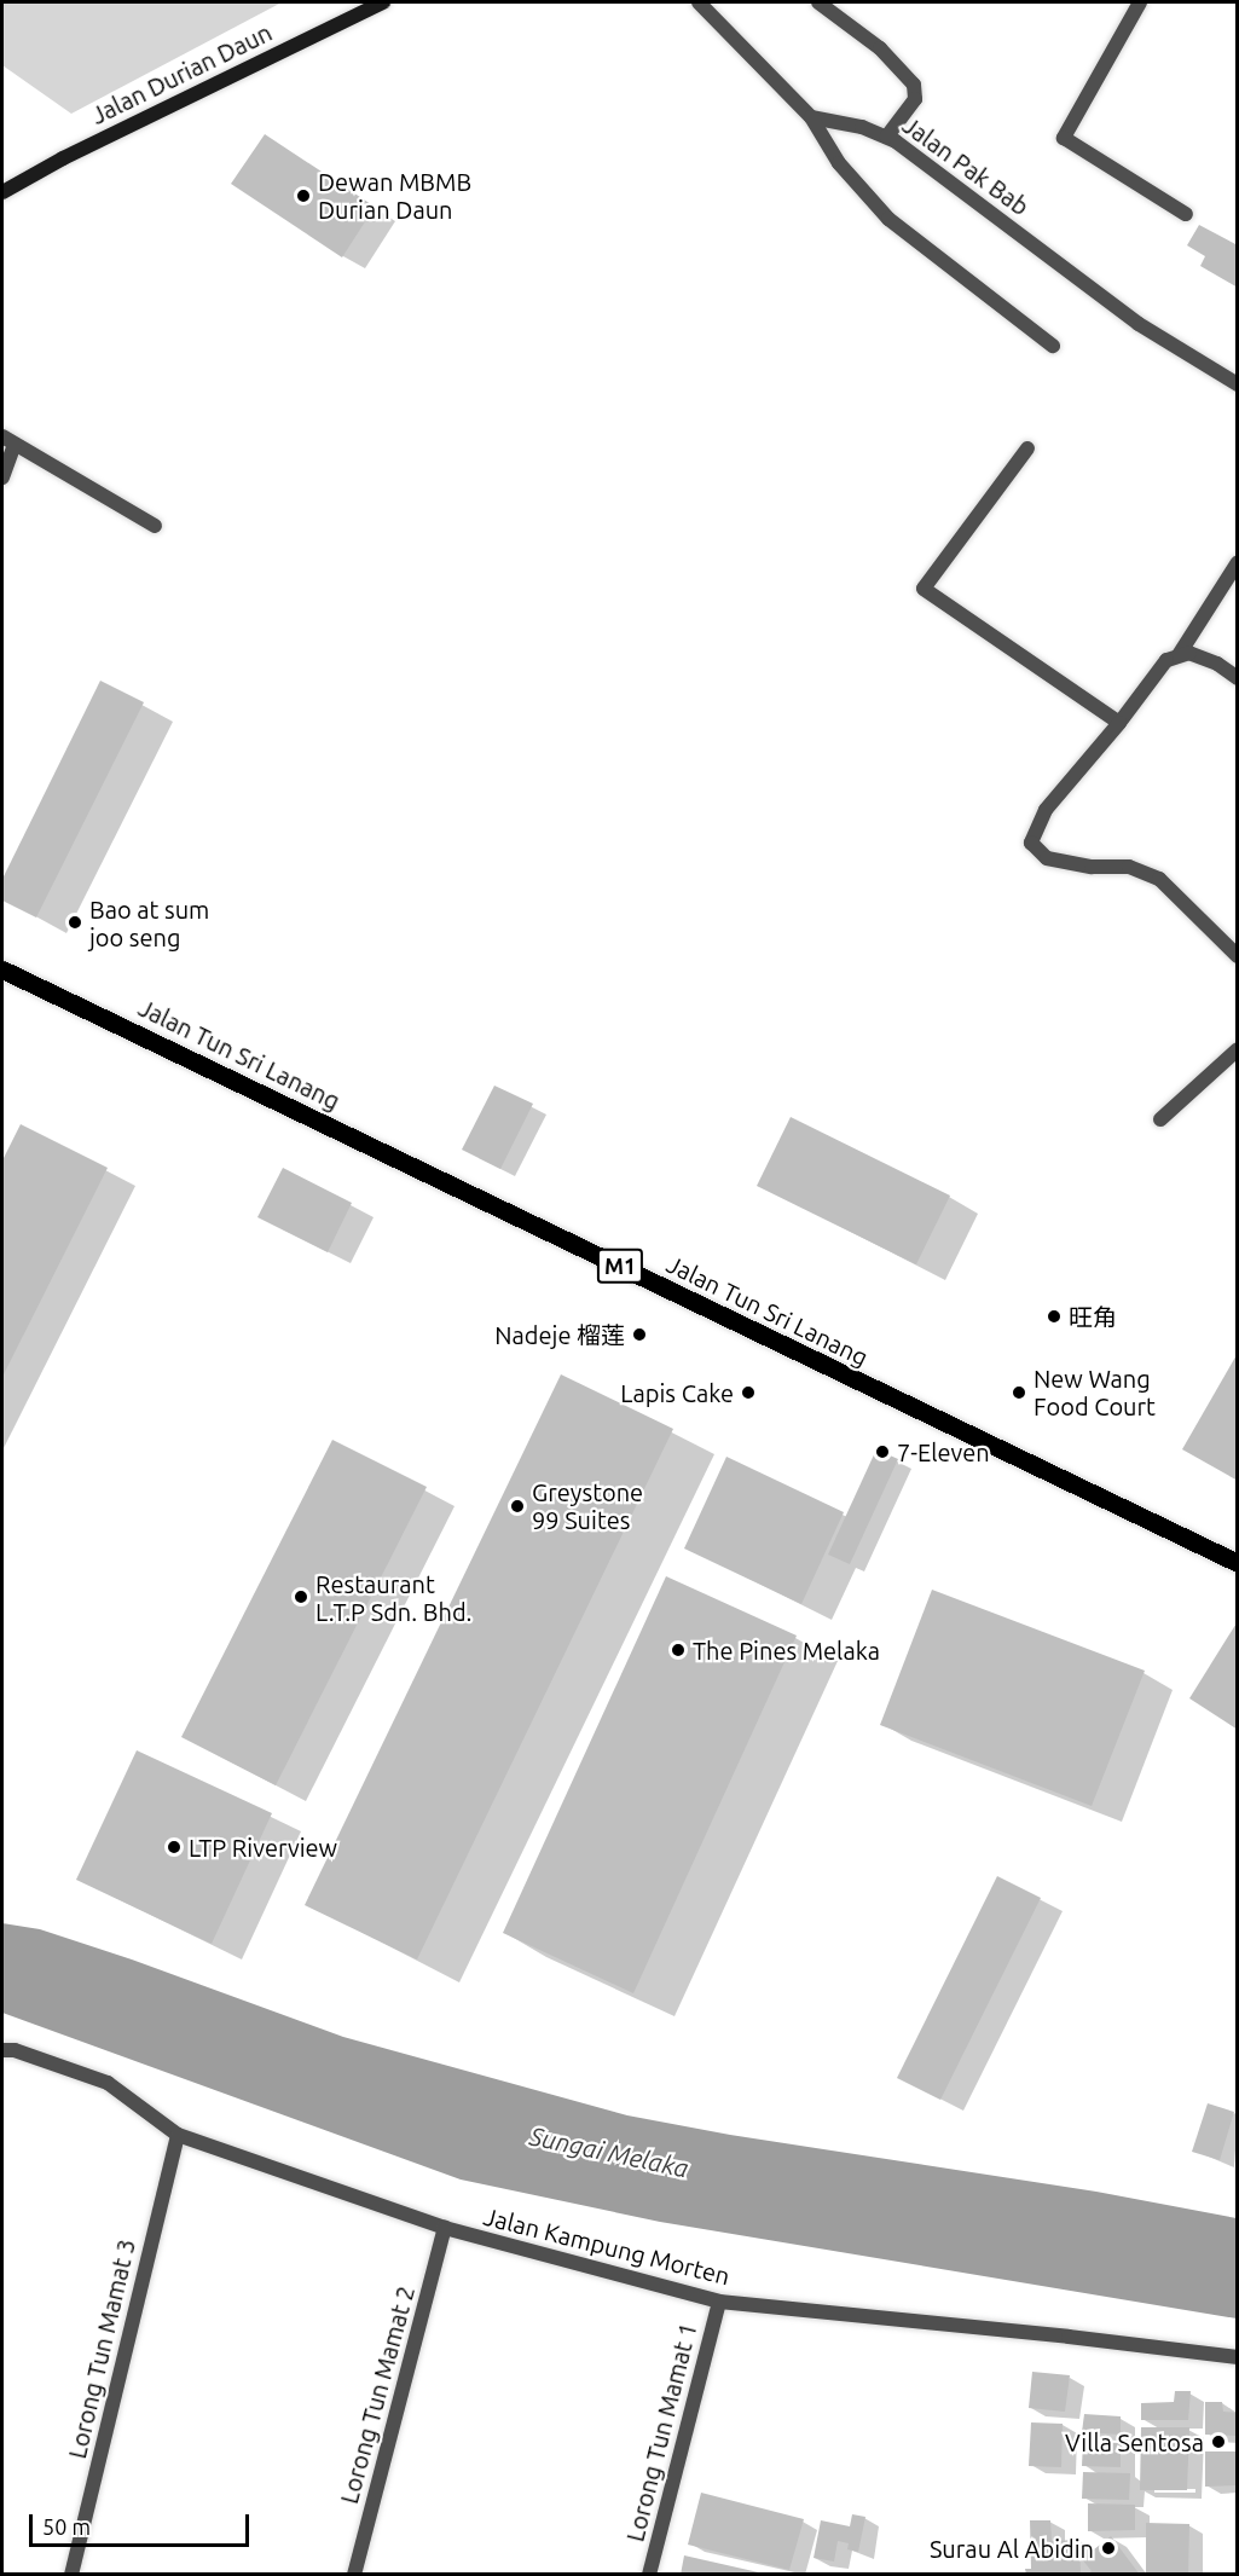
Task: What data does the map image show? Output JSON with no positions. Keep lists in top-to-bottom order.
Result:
{
  "streets": {
    "main road": ["Jalan Tun Sri Lanang", "M1"],
    "street": [
      "Jalan Durian Daun",
      "Jalan Pak Bab",
      "Jalan Kampung Morten",
      "Lorong Tun Mamat 3",
      "Lorong Tun Mamat 2",
      "Lorong Tun Mamat 1"
    ]
  },
  "crossings": [
    ["Jalan Kampung Morten", "Lorong Tun Mamat 3"],
    ["Jalan Kampung Morten", "Lorong Tun Mamat 2"],
    ["Jalan Kampung Morten", "Lorong Tun Mamat 1"]
  ],
  "water": ["Sungai Melaka"],
  "places": [
    "Dewan MBMB Durian Daun",
    "Bao at sum joo seng",
    "旺角",
    "Nadeje 榴莲",
    "Lapis Cake",
    "New Wang Food Court",
    "7-Eleven",
    "Greystone 99 Suites",
    "Restaurant L.T.P Sdn. Bhd.",
    "The Pines Melaka",
    "LTP Riverview",
    "Villa Sentosa",
    "Surau Al Abidin"
  ],
  "scale_bar": "50 m"
}
